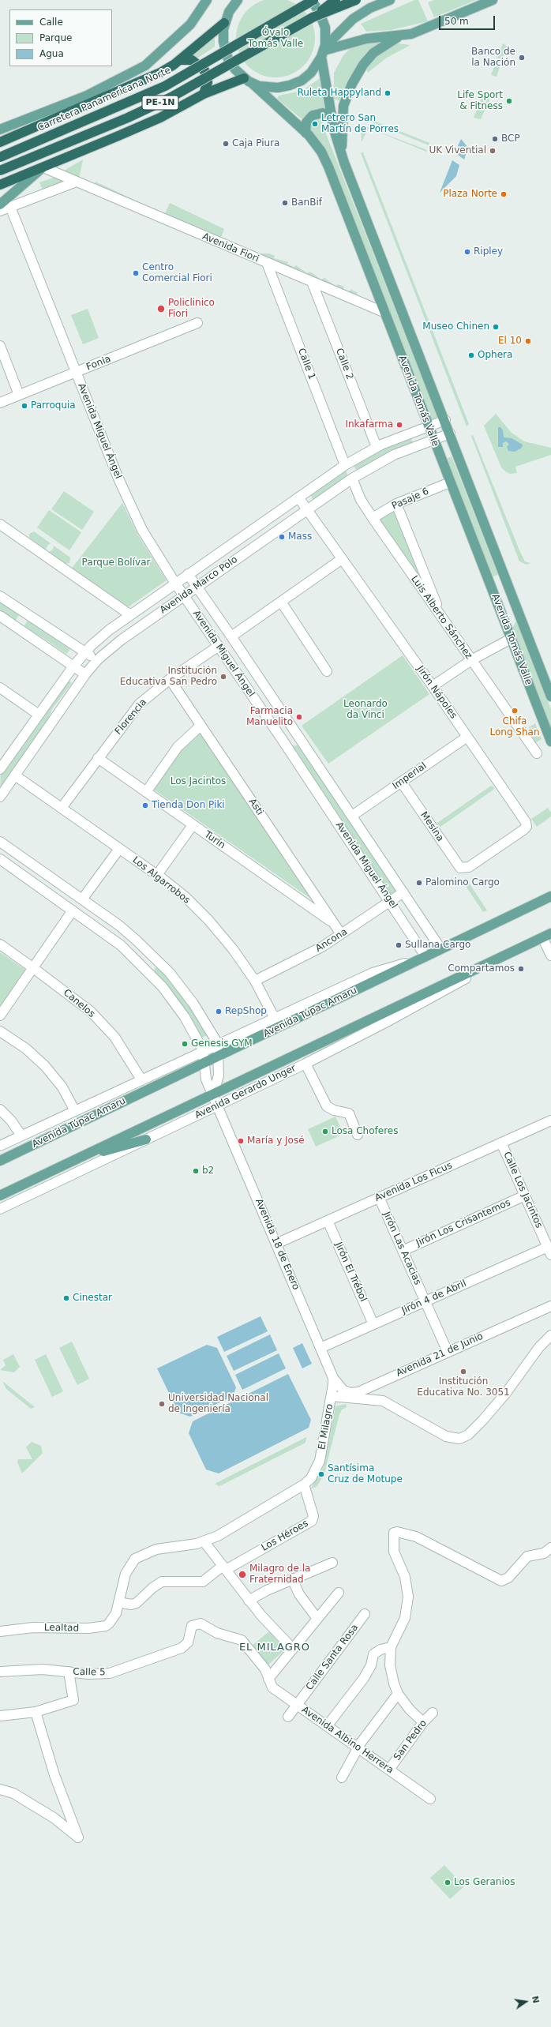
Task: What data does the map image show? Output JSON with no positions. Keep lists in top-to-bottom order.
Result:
{
  "streets": {
    "highway": ["Carretera Panamericana Norte", "PE-1N"],
    "main road": ["Avenida Tomás Valle", "Avenida Túpac Amaru"],
    "street": [
      "Avenida Fiori",
      "Fonia",
      "Calle 1",
      "Calle 2",
      "Avenida Miguel Ángel",
      "Pasaje 6",
      "Avenida Marco Polo",
      "Luis Alberto Sánchez",
      "Jirón Nápoles",
      "Florencia",
      "Imperial",
      "Asti",
      "Mesina",
      "Turín",
      "Los Algarrobos",
      "Ancona",
      "Canelos",
      "Avenida Gerardo Unger",
      "Avenida Los Ficus",
      "Calle Los Jacintos",
      "Jirón Los Crisantemos",
      "Avenida 18 de Enero",
      "Jirón Las Acacias",
      "Jirón El Trébol",
      "Jirón 4 de Abril",
      "Avenida 21 de Junio",
      "El Milagro",
      "Los Héroes",
      "Lealtad",
      "Calle Santa Rosa",
      "Calle 5",
      "Avenida Albino Herrera",
      "San Pedro"
    ]
  },
  "crossings": [
    ["Avenida Fiori", "Calle 1"],
    ["Avenida Fiori", "Calle 2"],
    ["Avenida Fiori", "Avenida Tomás Valle"],
    ["Fonia", "Avenida Miguel Ángel"],
    ["Calle 1", "Avenida Marco Polo"],
    ["Calle 2", "Avenida Marco Polo"],
    ["Avenida Tomás Valle", "Pasaje 6"],
    ["Avenida Tomás Valle", "Avenida Marco Polo"],
    ["Avenida Miguel Ángel", "Avenida Marco Polo"],
    ["Avenida Miguel Ángel", "Florencia"],
    ["Avenida Miguel Ángel", "Imperial"],
    ["Avenida Miguel Ángel", "Ancona"],
    ["Avenida Miguel Ángel", "Avenida Túpac Amaru"],
    ["Pasaje 6", "Luis Alberto Sánchez"],
    ["Avenida Marco Polo", "Luis Alberto Sánchez"],
    ["Avenida Marco Polo", "Jirón Nápoles"],
    ["Avenida Marco Polo", "Los Algarrobos"],
    ["Jirón Nápoles", "Imperial"],
    ["Jirón Nápoles", "Mesina"],
    ["Florencia", "Asti"],
    ["Florencia", "Turín"],
    ["Florencia", "Los Algarrobos"],
    ["Imperial", "Mesina"],
    ["Asti", "Turín"],
    ["Asti", "Ancona"],
    ["Los Algarrobos", "Ancona"],
    ["Avenida Túpac Amaru", "Avenida 18 de Enero"],
    ["Avenida Gerardo Unger", "Avenida 18 de Enero"],
    ["Avenida Los Ficus", "Calle Los Jacintos"],
    ["Avenida Los Ficus", "Avenida 18 de Enero"],
    ["Avenida Los Ficus", "Jirón Las Acacias"],
    ["Avenida Los Ficus", "Jirón El Trébol"],
    ["Calle Los Jacintos", "Jirón Los Crisantemos"],
    ["Calle Los Jacintos", "Jirón 4 de Abril"],
    ["Jirón Los Crisantemos", "Jirón Las Acacias"],
    ["Avenida 18 de Enero", "Jirón 4 de Abril"],
    ["Avenida 18 de Enero", "Avenida 21 de Junio"],
    ["Avenida 18 de Enero", "El Milagro"],
    ["Jirón Las Acacias", "Jirón 4 de Abril"],
    ["Jirón Las Acacias", "Avenida 21 de Junio"],
    ["Jirón El Trébol", "Jirón 4 de Abril"],
    ["El Milagro", "Los Héroes"],
    ["El Milagro", "Lealtad"],
    ["Calle Santa Rosa", "Avenida Albino Herrera"],
    ["Calle 5", "Avenida Albino Herrera"],
    ["Avenida Albino Herrera", "San Pedro"]
  ],
  "districts": ["EL MILAGRO"],
  "parks": [
    "Óvalo Tomás Valle",
    "Parque Bolívar",
    "Leonardo da Vinci",
    "Los Jacintos"
  ],
  "places": [
    "Banco de la Nación",
    "Ruleta Happyland",
    "Life Sport & Fitness",
    "Letrero San Martín de Porres",
    "BCP",
    "Caja Piura",
    "UK Vivential",
    "Plaza Norte",
    "BanBif",
    "Ripley",
    "Centro Comercial Fiori",
    "Policlinico Fiori",
    "Museo Chinen",
    "El 10",
    "Ophera",
    "Parroquia",
    "Inkafarma",
    "Mass",
    "Institución Educativa San Pedro",
    "Chifa Long Shan",
    "Farmacia Manuelito",
    "Tienda Don Piki",
    "Palomino Cargo",
    "Sullana Cargo",
    "Compartamos",
    "RepShop",
    "Genesis GYM",
    "Losa Choferes",
    "María y José",
    "b2",
    "Cinestar",
    "Institución Educativa No. 3051",
    "Universidad Nacional de Ingeniería",
    "Santísima Cruz de Motupe",
    "Milagro de la Fraternidad",
    "Los Geranios"
  ],
  "legend": ["Calle", "Parque", "Agua"],
  "scale_bar": "50 m",
  "north": "right"
}
